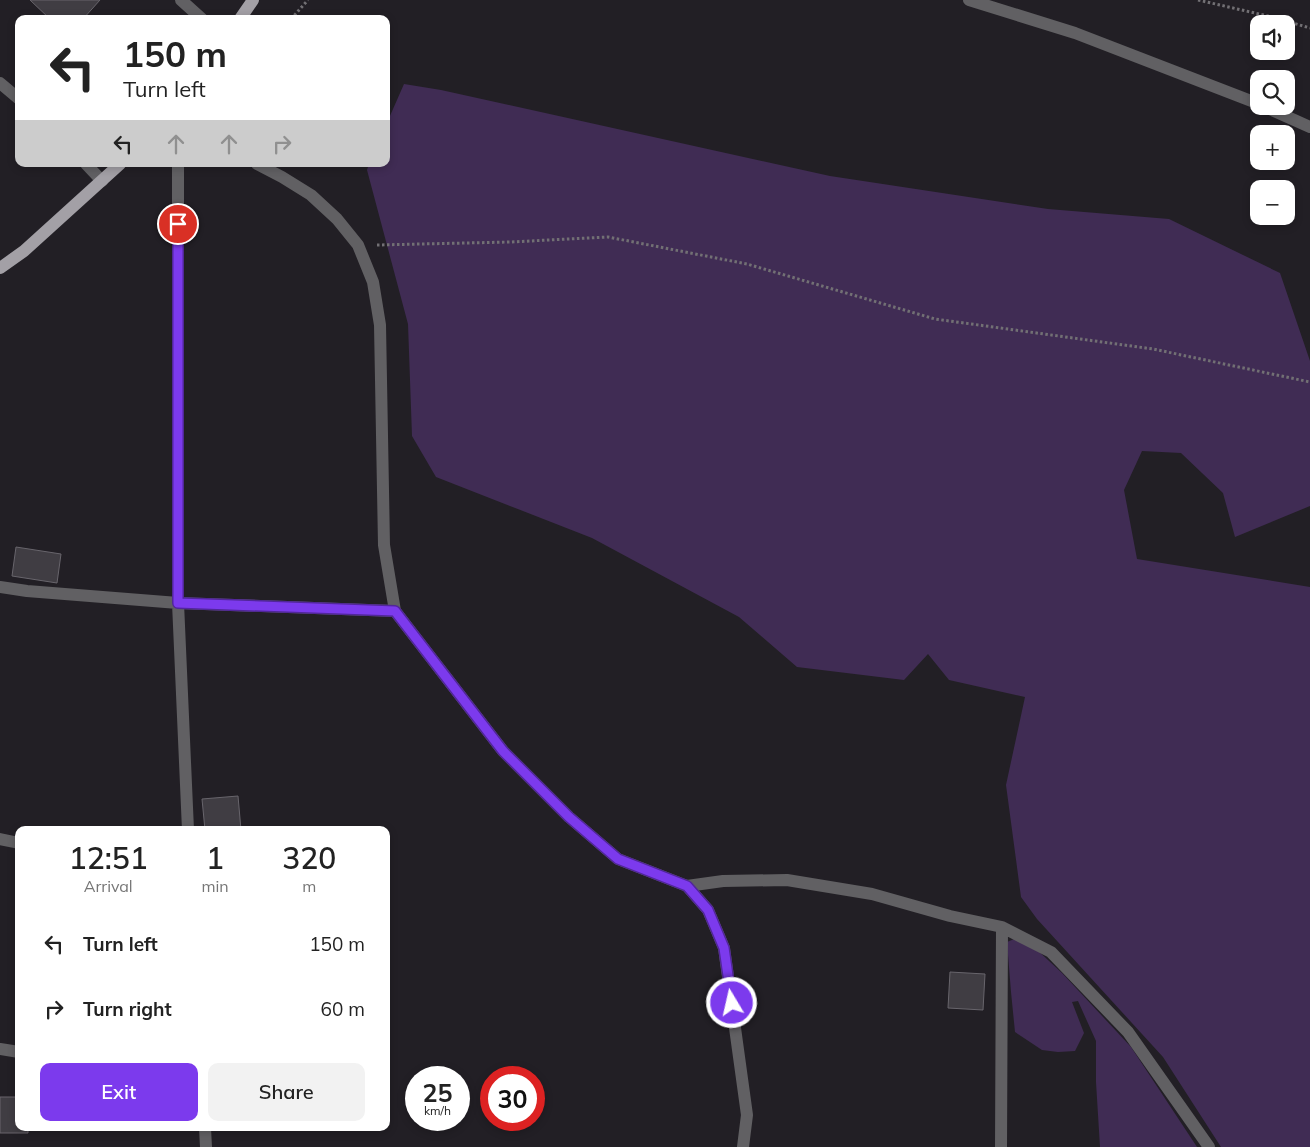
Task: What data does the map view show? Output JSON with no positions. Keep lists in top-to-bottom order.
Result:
{
  "page": {
    "map_buttons": ["+", "−"],
    "turn": ["150 m", "Turn left"],
    "eta": [
      "12:51",
      "Arrival",
      "1",
      "min",
      "320",
      "m"
    ],
    "list": [
      {
        "name": "Turn left",
        "value": "150 m"
      },
      {
        "name": "Turn right",
        "value": "60 m"
      }
    ],
    "buttons": ["Exit", "Share"],
    "speed": "25 km/h",
    "limit": "30"
  }
}
